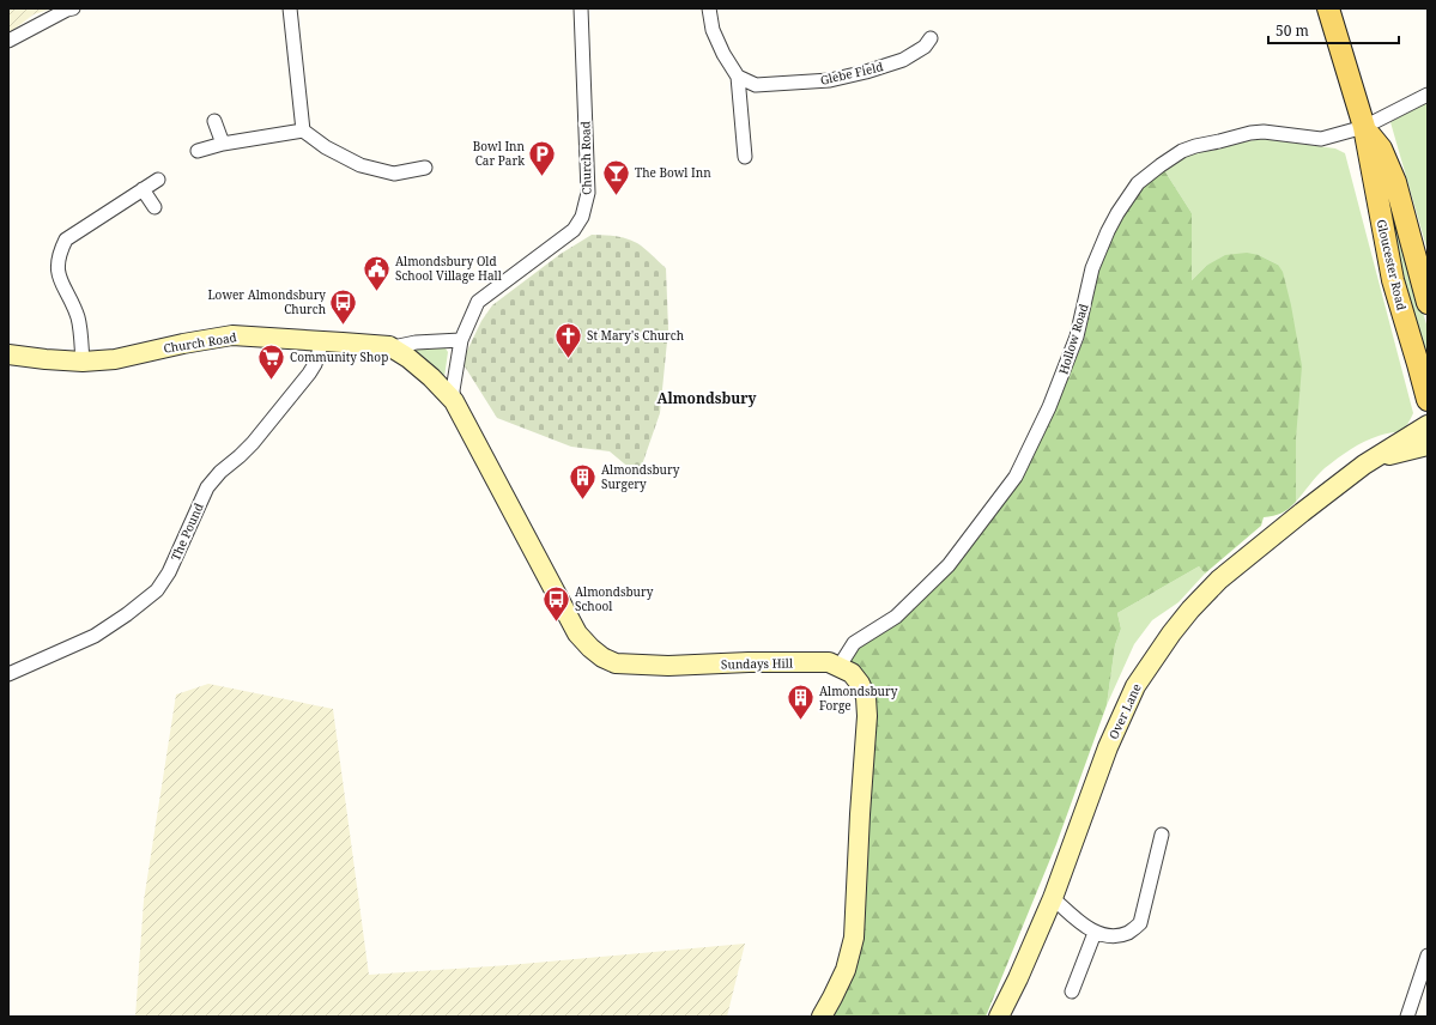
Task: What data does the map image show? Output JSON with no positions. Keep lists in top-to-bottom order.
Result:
{
  "streets": {
    "main road": ["Gloucester Road"],
    "street": [
      "Glebe Field",
      "Church Road",
      "Hollow Road",
      "The Pound",
      "Sundays Hill",
      "Over Lane"
    ]
  },
  "crossings": [
    ["Church Road", "The Pound"],
    ["Church Road", "Sundays Hill"],
    ["Gloucester Road", "Hollow Road"],
    ["Hollow Road", "Sundays Hill"]
  ],
  "districts": ["Almondsbury"],
  "places": {
    "parking": ["Bowl Inn Car Park"],
    "bar": ["The Bowl Inn"],
    "public building": ["Almondsbury Old School Village Hall"],
    "bus stop": ["Lower Almondsbury Church", "Almondsbury School"],
    "church": ["St Mary's Church"],
    "supermarket": ["Community Shop"],
    "building": ["Almondsbury Surgery", "Almondsbury Forge"]
  },
  "scale_bar": "50 m"
}
